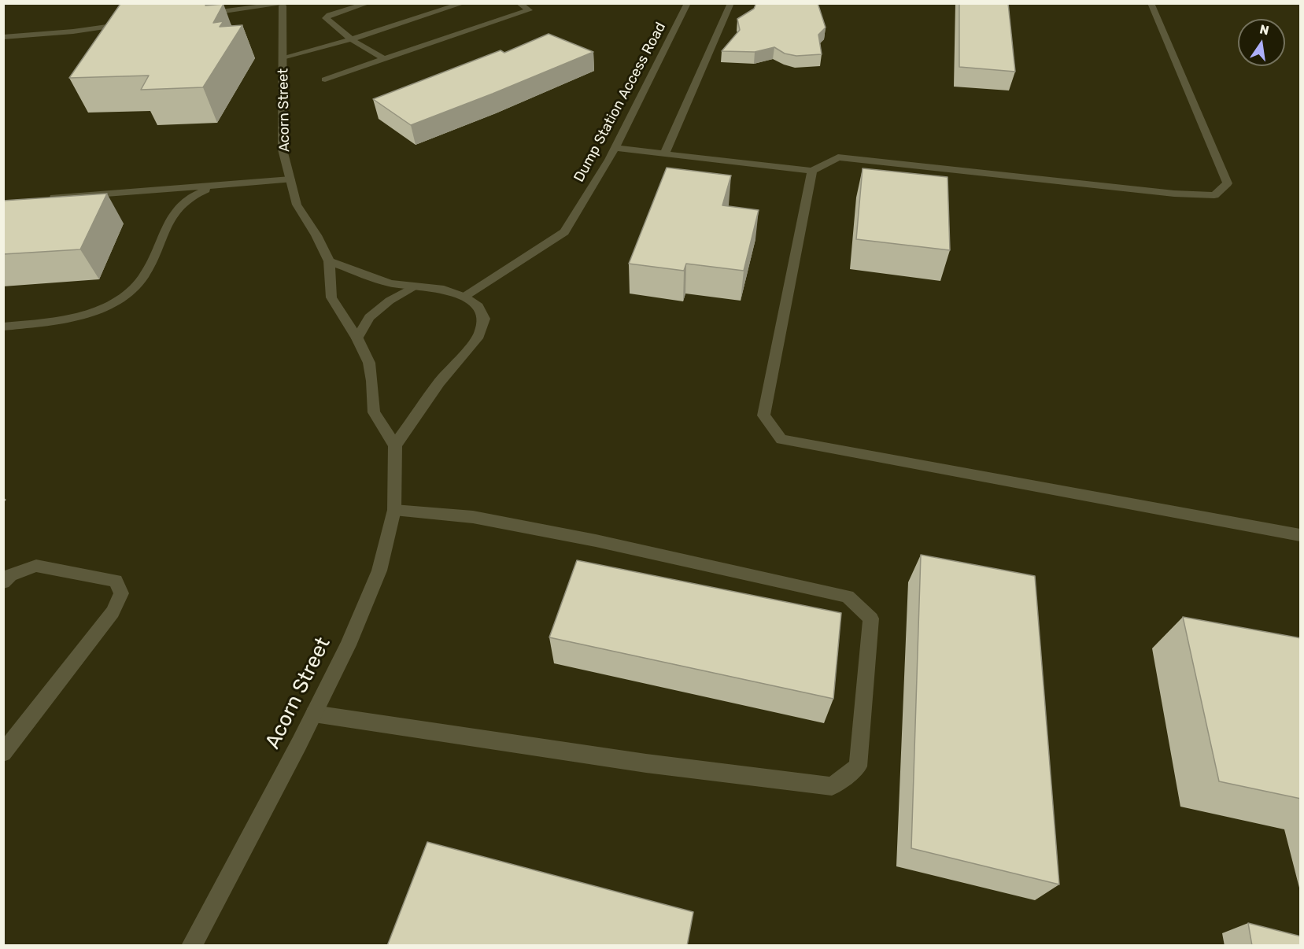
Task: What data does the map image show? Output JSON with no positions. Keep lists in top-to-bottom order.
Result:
{
  "streets": {
    "street": ["Dump Station Access Road", "Acorn Street"]
  },
  "north": "top"
}
